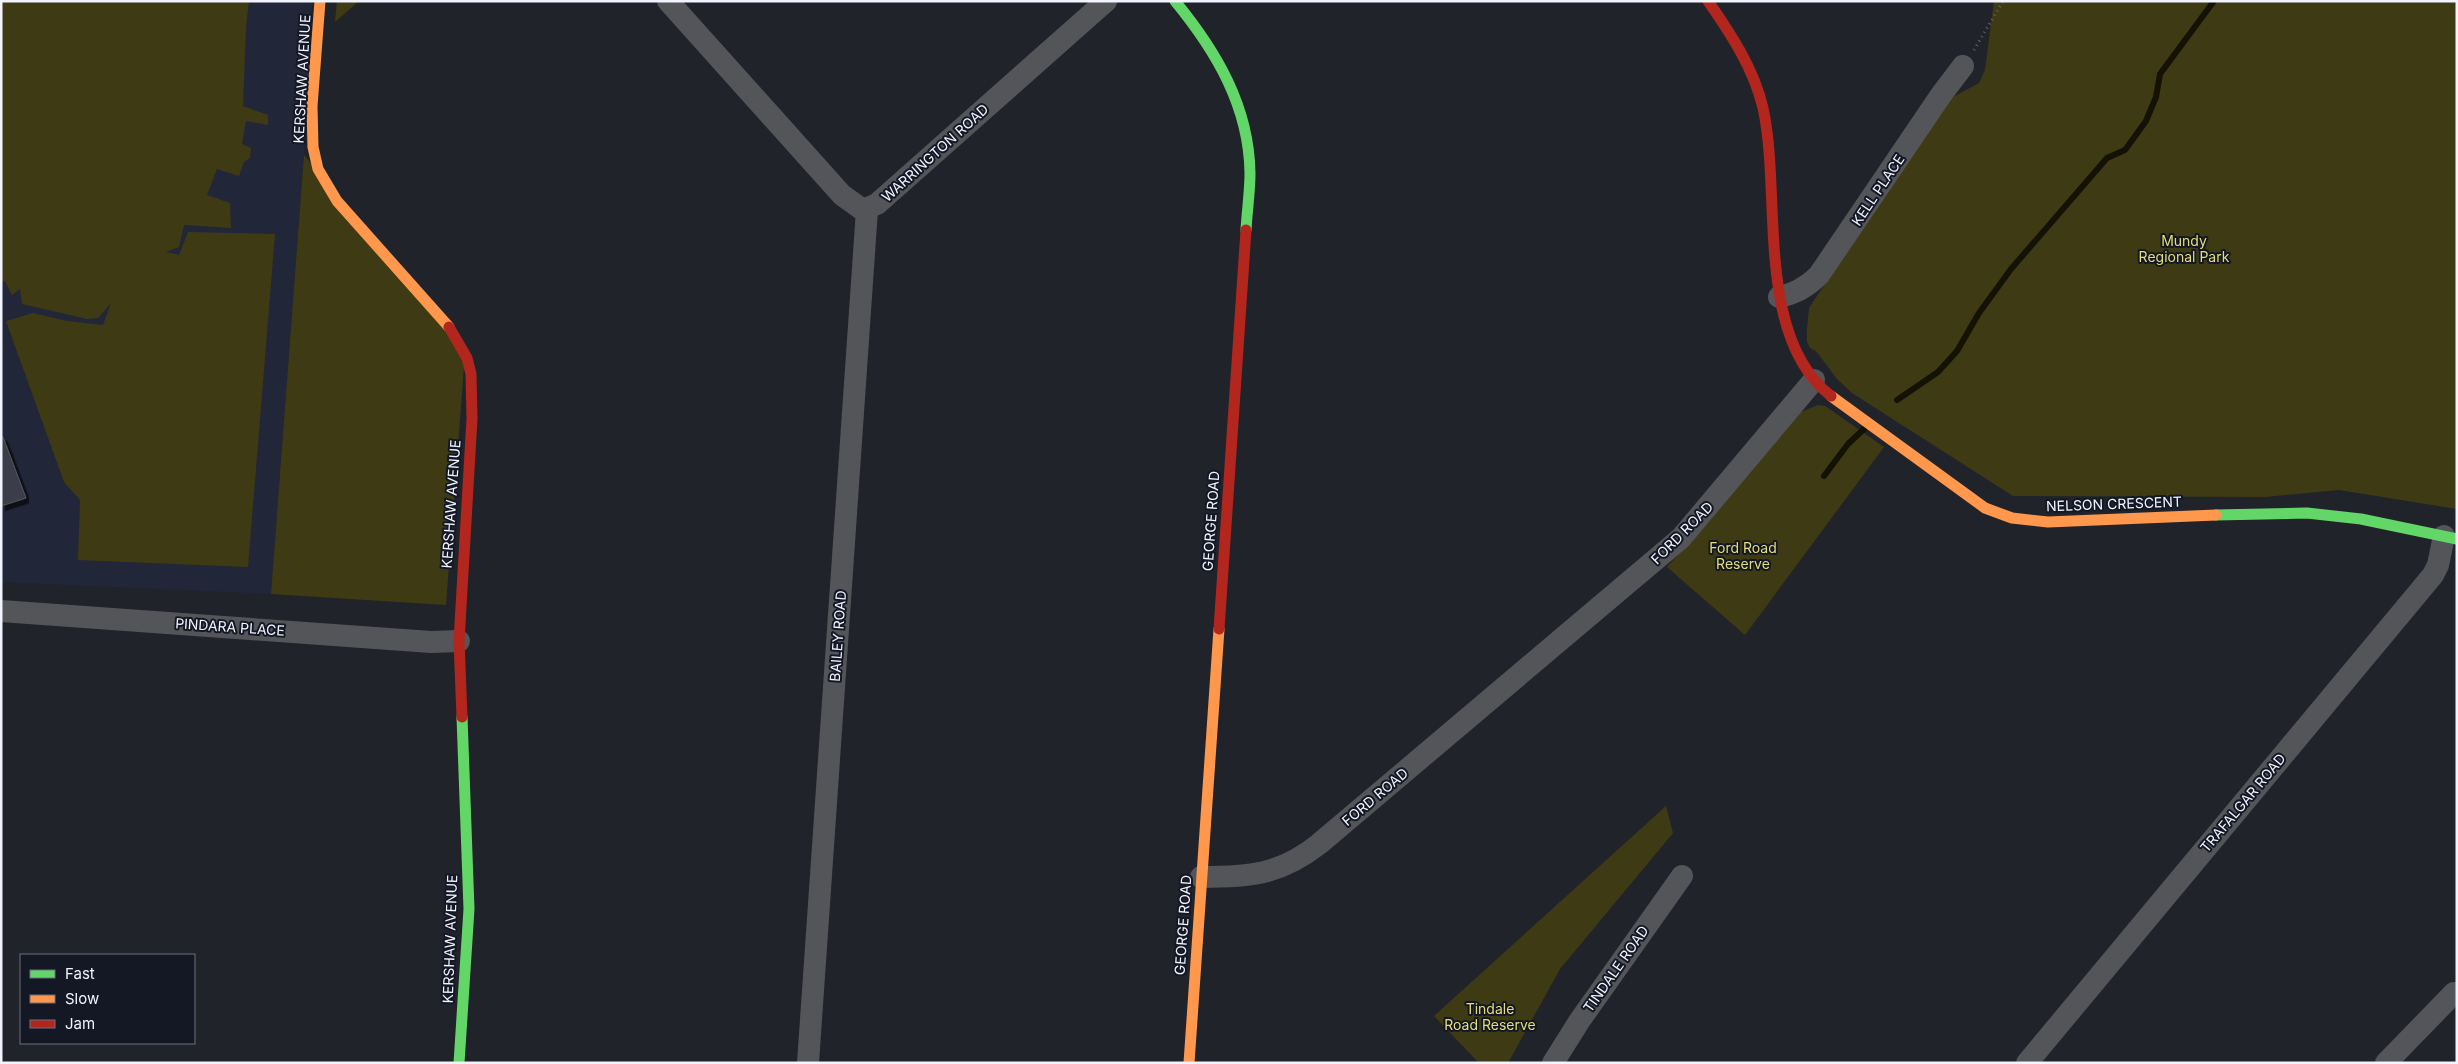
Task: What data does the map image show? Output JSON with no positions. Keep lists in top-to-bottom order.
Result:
{
  "streets": {
    "street": [
      "KERSHAW AVENUE",
      "WARRINGTON ROAD",
      "KELL PLACE",
      "NELSON CRESCENT",
      "GEORGE ROAD",
      "FORD ROAD",
      "PINDARA PLACE",
      "BAILEY ROAD",
      "TRAFALGAR ROAD",
      "TINDALE ROAD"
    ]
  },
  "crossings": [
    ["KERSHAW AVENUE", "PINDARA PLACE"],
    ["WARRINGTON ROAD", "BAILEY ROAD"],
    ["NELSON CRESCENT", "FORD ROAD"],
    ["NELSON CRESCENT", "TRAFALGAR ROAD"],
    ["GEORGE ROAD", "FORD ROAD"]
  ],
  "parks": ["Mundy Regional Park", "Ford Road Reserve", "Tindale Road Reserve"],
  "legend": ["Fast", "Slow", "Jam"]
}
